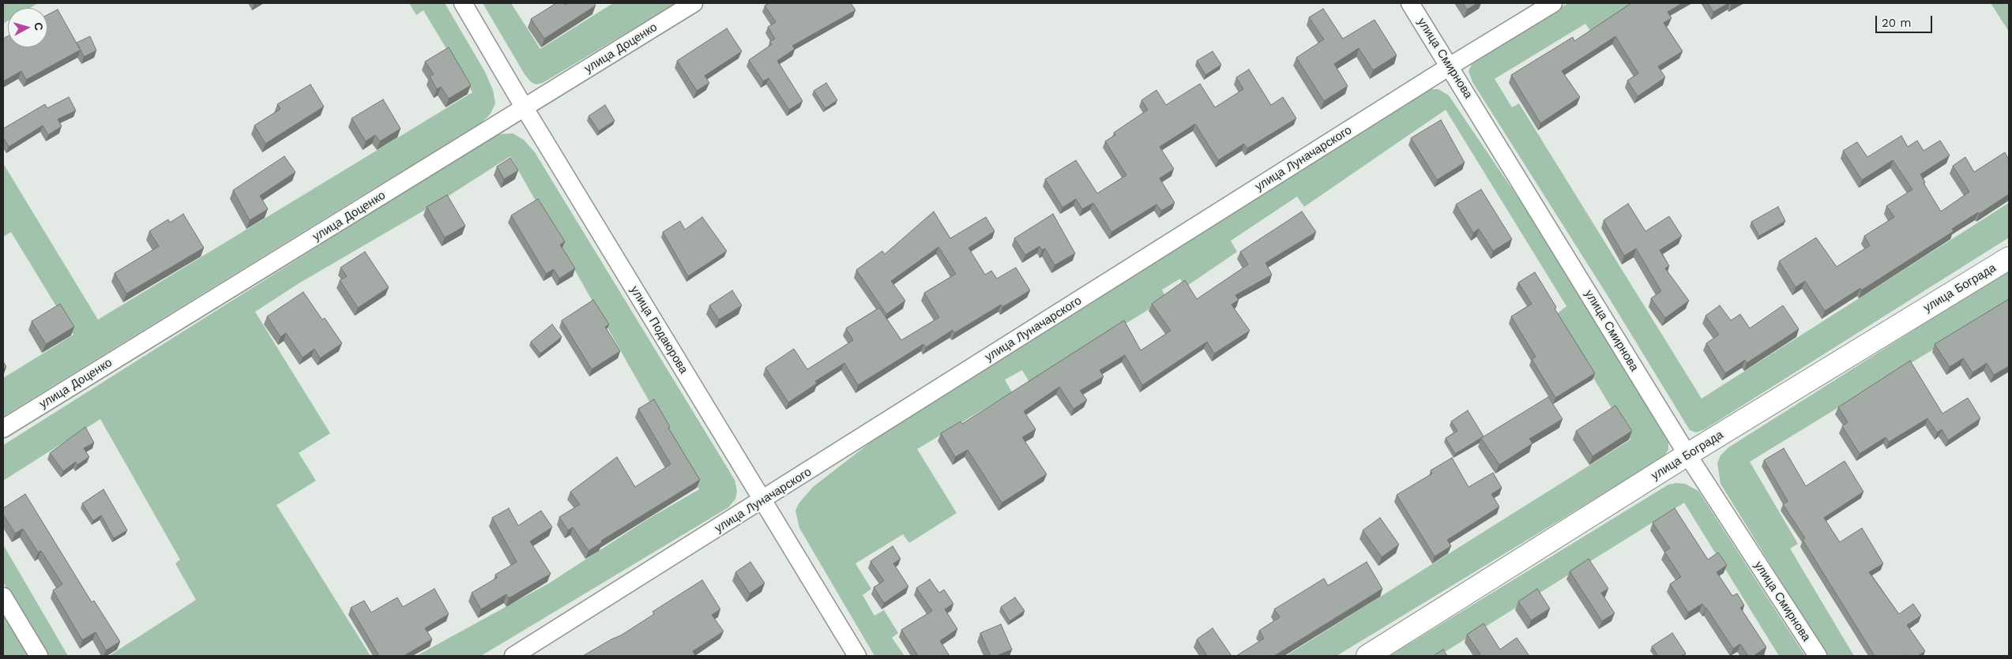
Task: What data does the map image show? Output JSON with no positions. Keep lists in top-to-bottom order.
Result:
{
  "streets": {
    "street": [
      "улица Доценко",
      "улица Смирнова",
      "улица Луначарского",
      "улица Бограда",
      "улица Подаюрова"
    ]
  },
  "crossings": [
    ["улица Доценко", "улица Подаюрова"],
    ["улица Смирнова", "улица Луначарского"],
    ["улица Смирнова", "улица Бограда"],
    ["улица Луначарского", "улица Подаюрова"]
  ],
  "scale_bar": "20 m",
  "north": "right"
}
